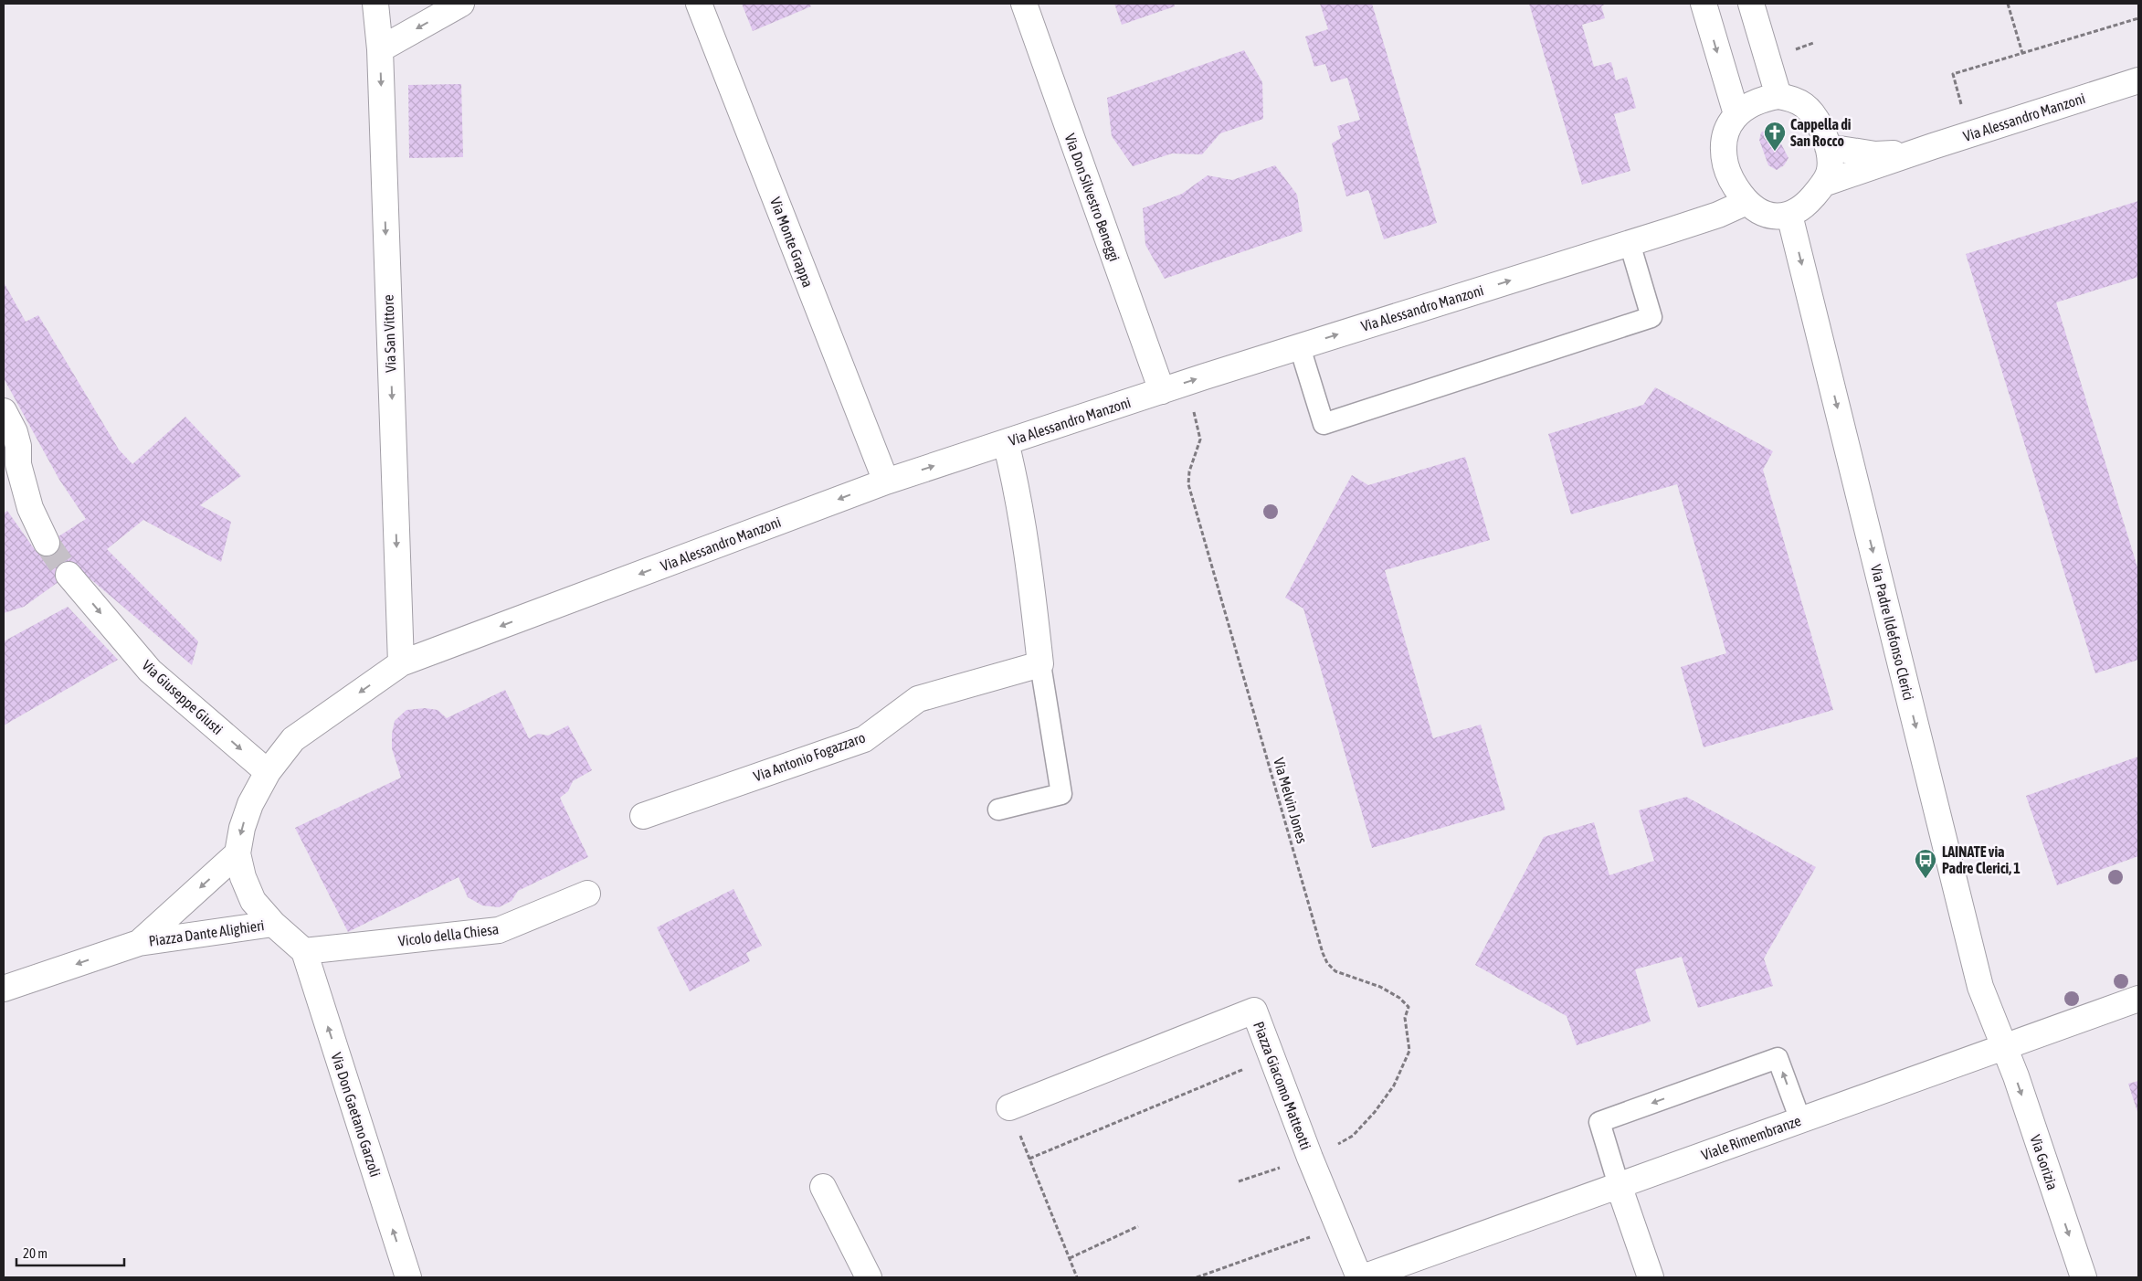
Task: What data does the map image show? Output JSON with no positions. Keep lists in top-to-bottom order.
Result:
{
  "streets": {
    "street": [
      "Via Alessandro Manzoni",
      "Via Don Silvestro Beneggi",
      "Via Monte Grappa",
      "Via San Vittore",
      "Via Padre Ildefonso Clerici",
      "Via Giuseppe Giusti",
      "Via Antonio Fogazzaro",
      "Piazza Dante Alighieri",
      "Vicolo della Chiesa",
      "Piazza Giacomo Matteotti",
      "Via Don Gaetano Garzoli",
      "Viale Rimembranze",
      "Via Gorizia"
    ],
    "path": ["Via Melvin Jones"]
  },
  "crossings": [
    ["Via Alessandro Manzoni", "Via Don Silvestro Beneggi"],
    ["Via Alessandro Manzoni", "Via Monte Grappa"],
    ["Via Alessandro Manzoni", "Via San Vittore"],
    ["Via Alessandro Manzoni", "Via Padre Ildefonso Clerici"],
    ["Via Alessandro Manzoni", "Via Giuseppe Giusti"],
    ["Via Alessandro Manzoni", "Via Melvin Jones"],
    ["Via Alessandro Manzoni", "Piazza Dante Alighieri"],
    ["Via Don Silvestro Beneggi", "Via Melvin Jones"],
    ["Via Padre Ildefonso Clerici", "Viale Rimembranze"],
    ["Via Padre Ildefonso Clerici", "Via Gorizia"],
    ["Via Giuseppe Giusti", "Piazza Dante Alighieri"],
    ["Piazza Dante Alighieri", "Vicolo della Chiesa"],
    ["Piazza Dante Alighieri", "Via Don Gaetano Garzoli"],
    ["Vicolo della Chiesa", "Via Don Gaetano Garzoli"],
    ["Viale Rimembranze", "Via Gorizia"]
  ],
  "one_way": [
    "Via San Vittore",
    "Via Padre Ildefonso Clerici",
    "Via Giuseppe Giusti",
    "Piazza Dante Alighieri",
    "Via Don Gaetano Garzoli",
    "Via Gorizia"
  ],
  "places": {
    "church": ["Cappella di San Rocco"],
    "bus stop": ["LAINATE via Padre Clerici, 1"]
  },
  "scale_bar": "20 m"
}
